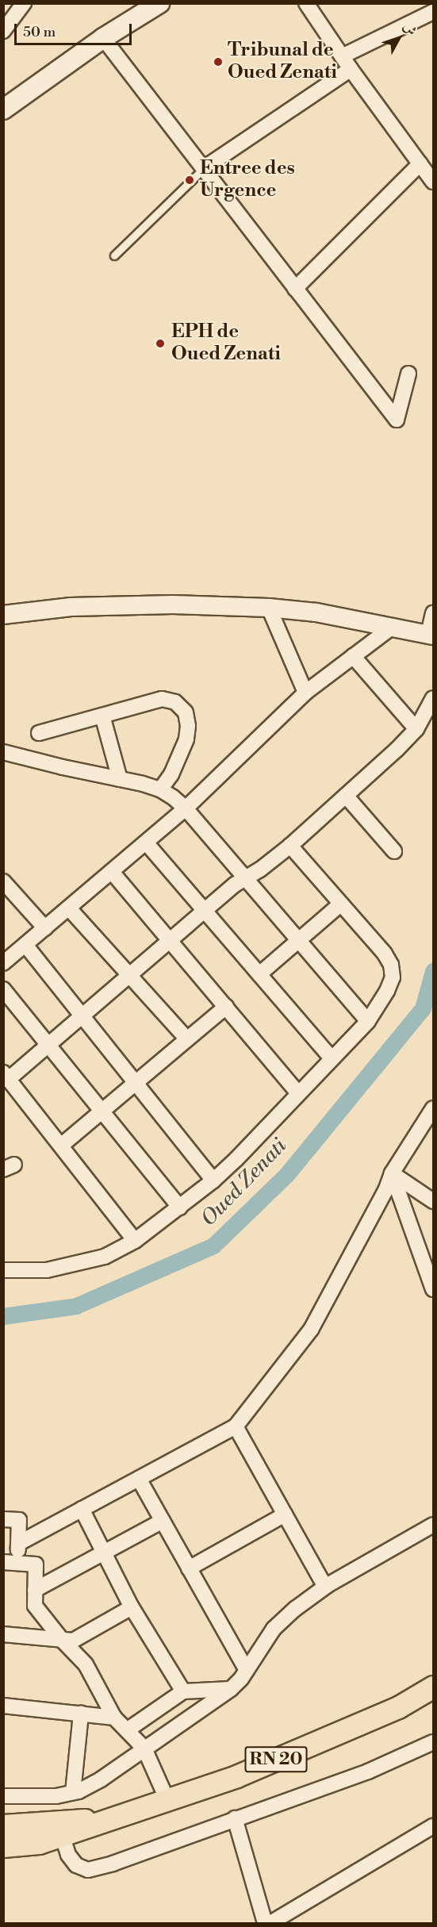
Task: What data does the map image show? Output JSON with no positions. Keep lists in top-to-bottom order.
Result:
{
  "streets": {
    "main road": ["RN 20"]
  },
  "water": ["Oued Zenati"],
  "places": ["Tribunal de Oued Zenati", "Entree des Urgence", "EPH de Oued Zenati"],
  "scale_bar": "50 m",
  "north": "top right"
}
